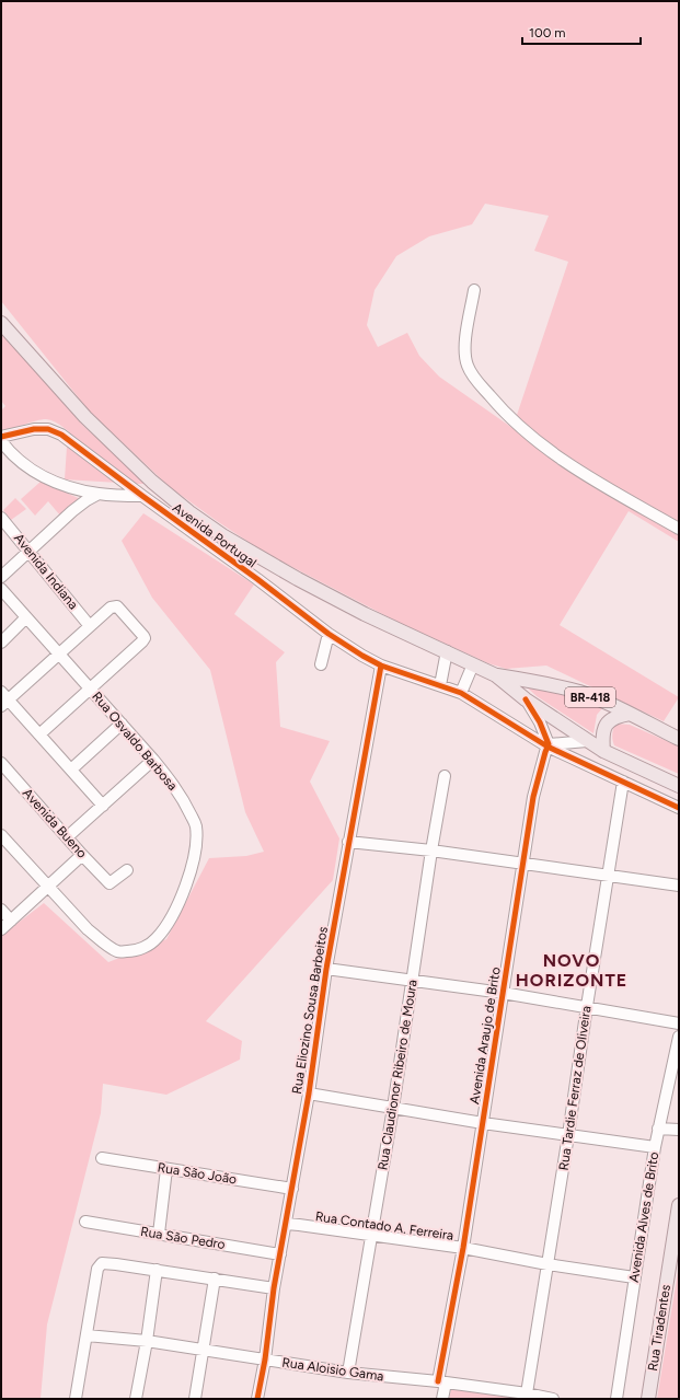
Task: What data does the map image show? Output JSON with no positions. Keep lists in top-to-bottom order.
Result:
{
  "streets": {
    "main road": ["BR-418", "Rua Tiradentes"],
    "street": [
      "Avenida Portugal",
      "Avenida Indiana",
      "Rua Osvaldo Barbosa",
      "Avenida Bueno",
      "Rua Eliozino Sousa Barbeitos",
      "Avenida Araujo de Brito",
      "Rua Claudionor Ribeiro de Moura",
      "Rua Tardie Ferraz de Oliveira",
      "Rua São João",
      "Avenida Alves de Brito",
      "Rua Contado A. Ferreira",
      "Rua São Pedro",
      "Rua Aloisio Gama"
    ]
  },
  "crossings": [
    ["Avenida Portugal", "Rua Eliozino Sousa Barbeitos"],
    ["Rua Eliozino Sousa Barbeitos", "Rua São João"],
    ["Rua Eliozino Sousa Barbeitos", "Rua Contado A. Ferreira"],
    ["Rua Eliozino Sousa Barbeitos", "Rua São Pedro"],
    ["Rua Eliozino Sousa Barbeitos", "Rua Aloisio Gama"],
    ["Avenida Araujo de Brito", "Rua Contado A. Ferreira"],
    ["Avenida Araujo de Brito", "Rua Aloisio Gama"],
    ["Rua Claudionor Ribeiro de Moura", "Rua Contado A. Ferreira"],
    ["Rua Claudionor Ribeiro de Moura", "Rua Aloisio Gama"],
    ["Rua Tardie Ferraz de Oliveira", "Rua Contado A. Ferreira"],
    ["Rua Tardie Ferraz de Oliveira", "Rua Aloisio Gama"],
    ["Avenida Alves de Brito", "Rua Contado A. Ferreira"]
  ],
  "districts": ["NOVO HORIZONTE"],
  "scale_bar": "100 m"
}
